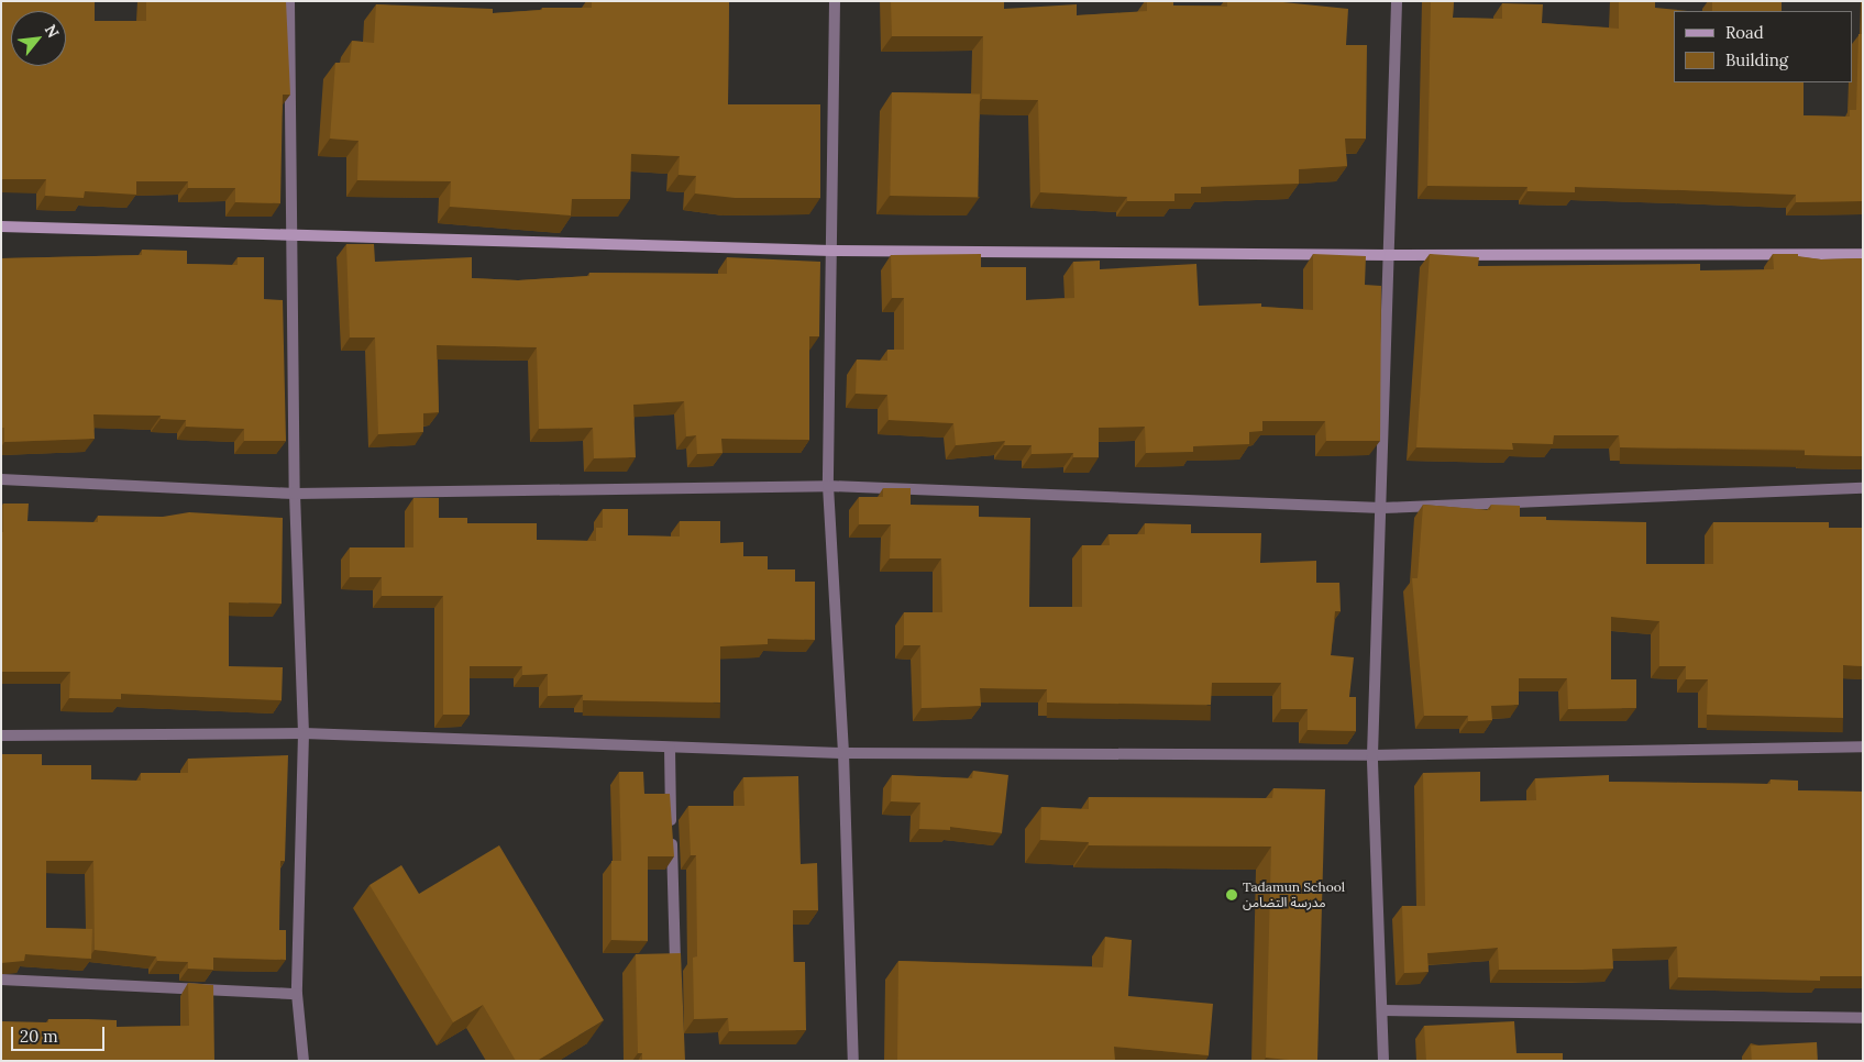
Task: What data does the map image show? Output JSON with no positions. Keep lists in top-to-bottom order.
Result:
{
  "places": ["Tadamun School مدرسة التضامن"],
  "legend": ["Road", "Building"],
  "scale_bar": "20 m",
  "north": "top right"
}
